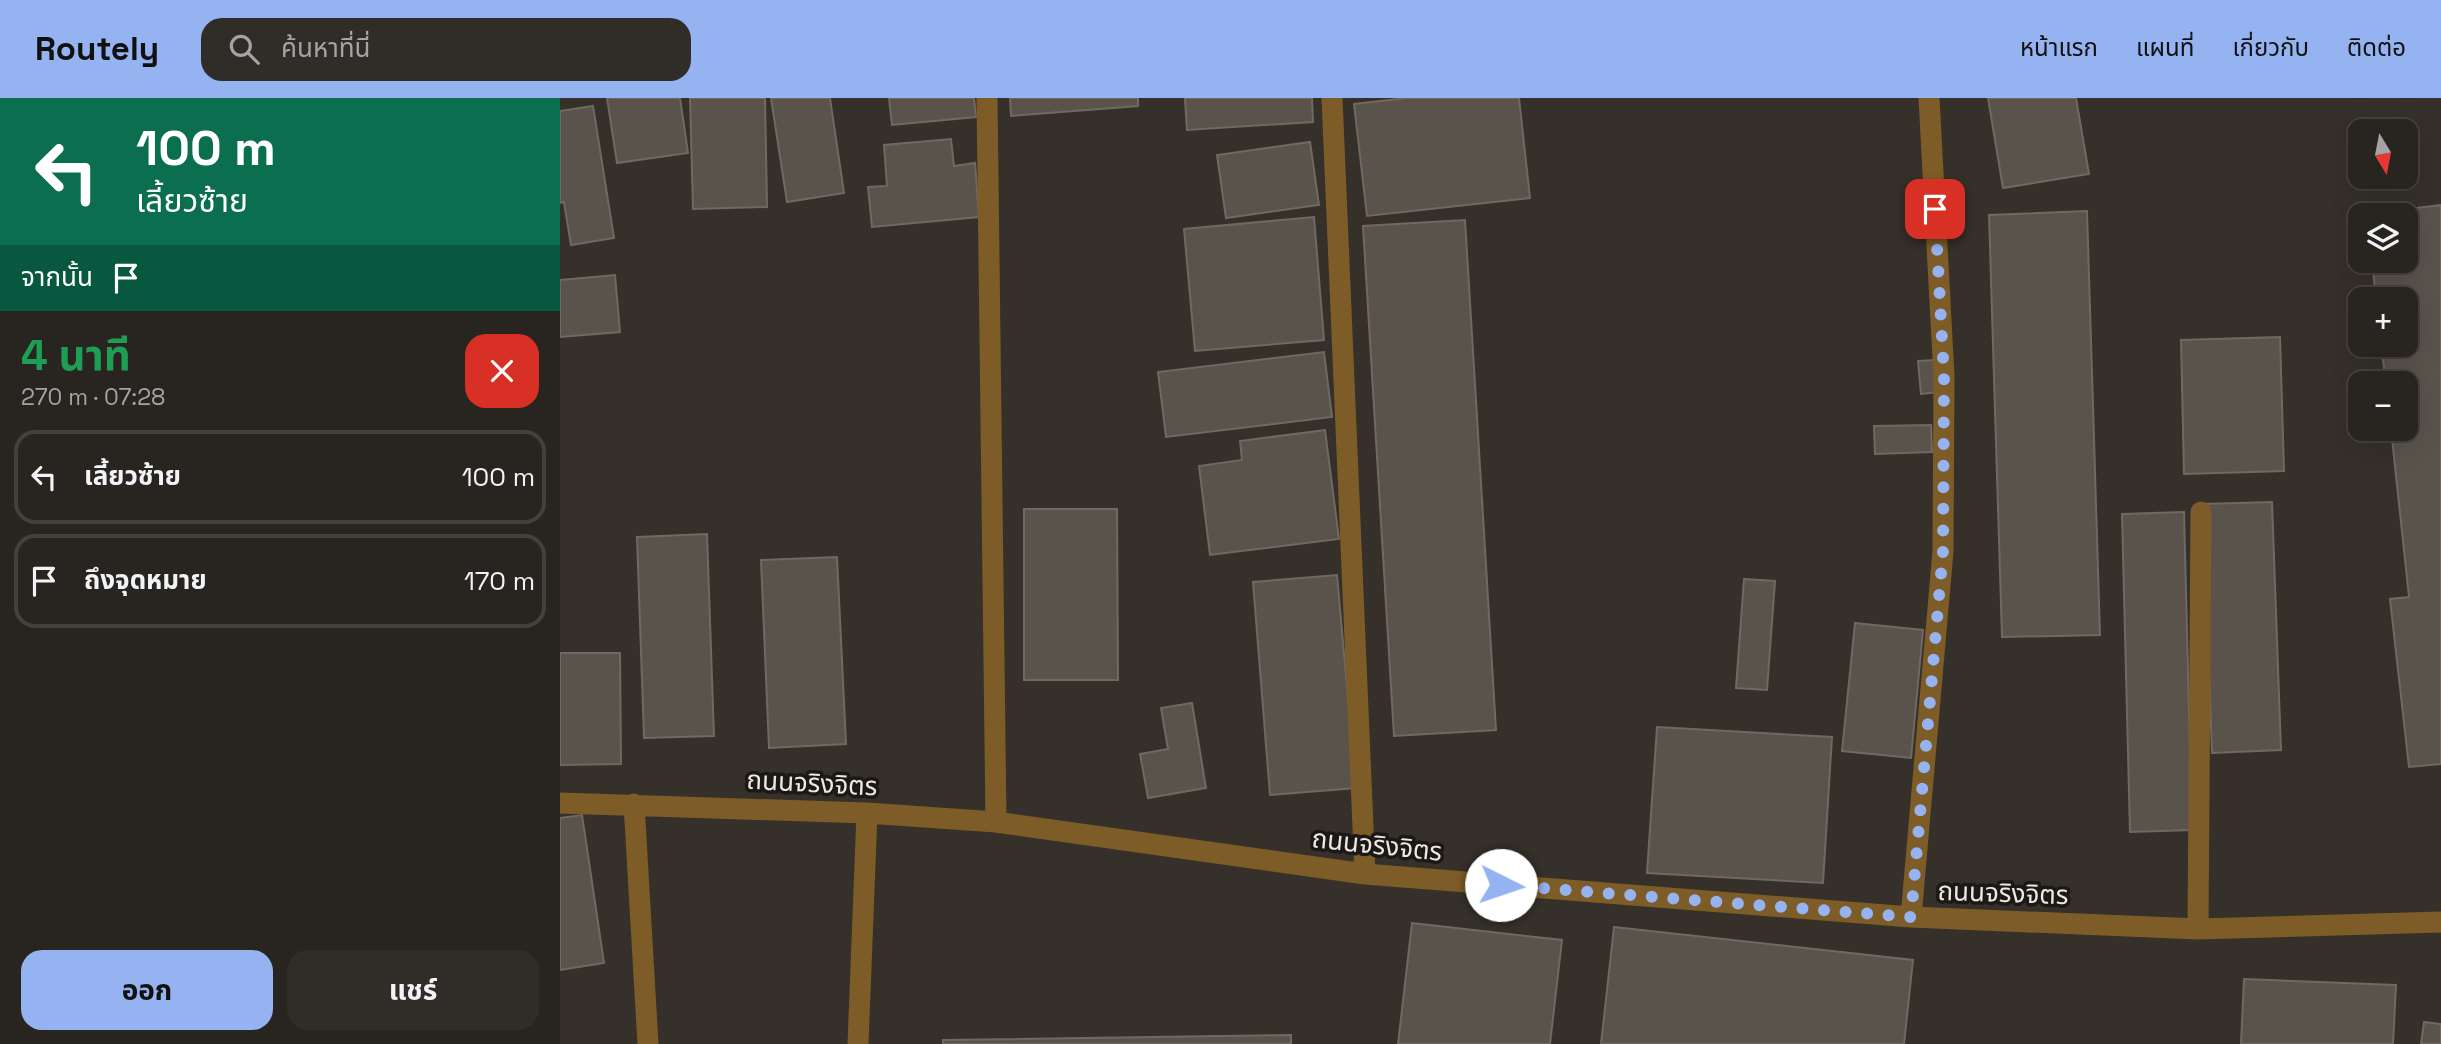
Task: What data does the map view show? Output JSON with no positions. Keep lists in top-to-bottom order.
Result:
{
  "streets": {
    "street": ["ถนนจริงจิตร"]
  },
  "north": "bottom",
  "page": {
    "header": "Routely",
    "search": "ค้นหาที่นี่",
    "nav": [
      "หน้าแรก",
      "แผนที่",
      "เกี่ยวกับ",
      "ติดต่อ"
    ],
    "turn": ["100 m", "เลี้ยวซ้าย"],
    "map_buttons": ["+", "−"],
    "then": "จากนั้น",
    "heading": ["4 นาที", "270 m · 07:28"],
    "list": [
      {
        "name": "เลี้ยวซ้าย",
        "value": "100 m"
      },
      {
        "name": "ถึงจุดหมาย",
        "value": "170 m"
      }
    ],
    "buttons": ["ออก", "แชร์"]
  }
}
